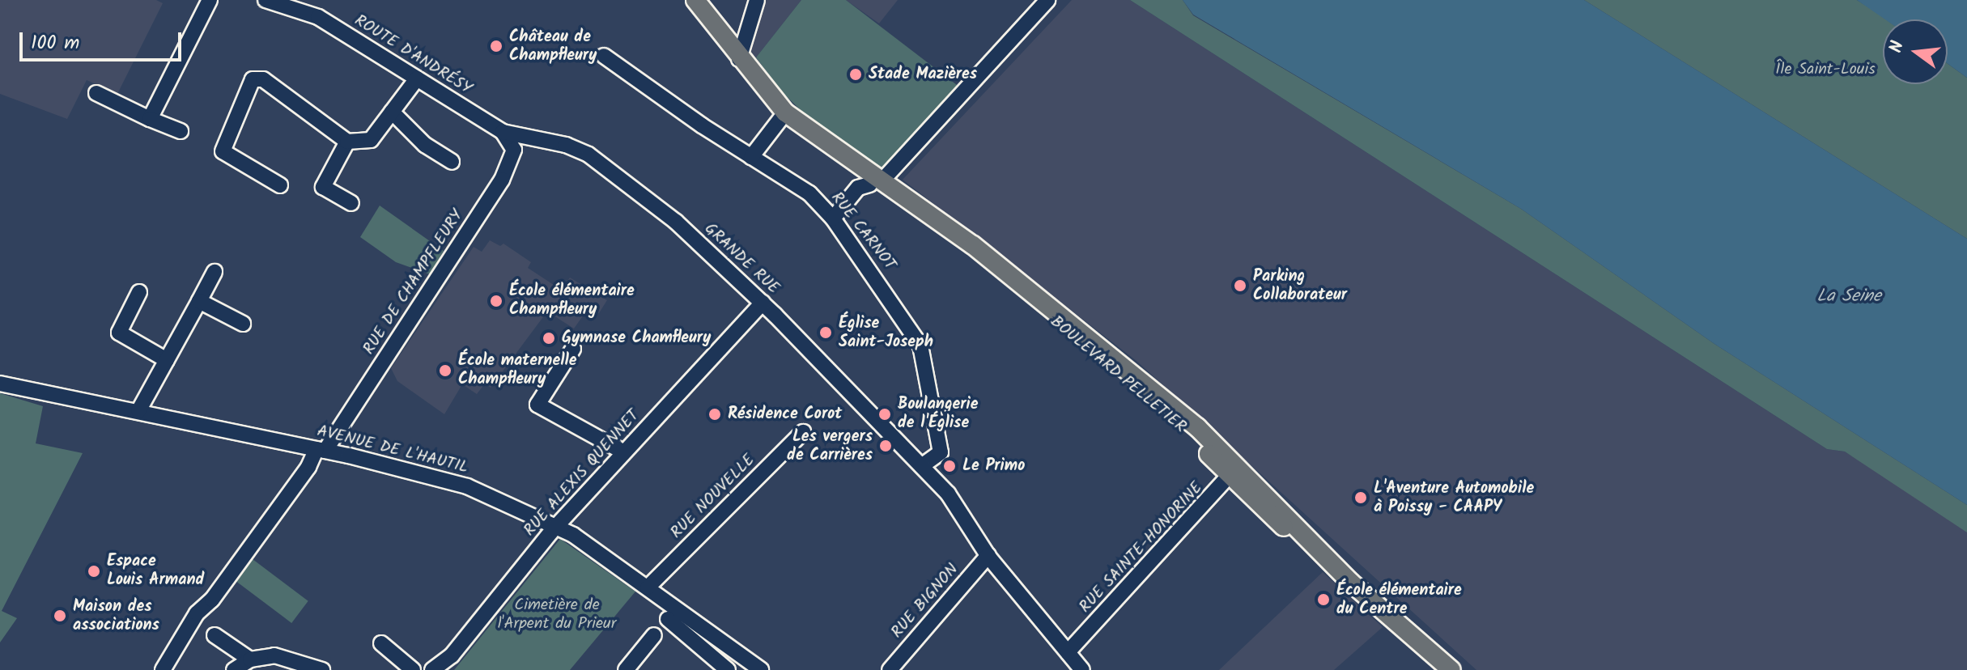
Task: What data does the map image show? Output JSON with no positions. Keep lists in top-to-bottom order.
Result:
{
  "streets": {
    "main road": ["BOULEVARD PELLETIER"],
    "street": [
      "ROUTE D'ANDRÉSY",
      "RUE CARNOT",
      "GRANDE RUE",
      "RUE DE CHAMPFLEURY",
      "AVENUE DE L'HAUTIL",
      "RUE ALEXIS QUENNET",
      "RUE NOUVELLE",
      "RUE SAINTE-HONORINE",
      "RUE BIGNON"
    ]
  },
  "crossings": [
    ["ROUTE D'ANDRÉSY", "GRANDE RUE"],
    ["RUE CARNOT", "GRANDE RUE"],
    ["GRANDE RUE", "RUE DE CHAMPFLEURY"],
    ["GRANDE RUE", "RUE ALEXIS QUENNET"],
    ["GRANDE RUE", "RUE SAINTE-HONORINE"],
    ["GRANDE RUE", "RUE BIGNON"],
    ["RUE DE CHAMPFLEURY", "AVENUE DE L'HAUTIL"],
    ["BOULEVARD PELLETIER", "RUE SAINTE-HONORINE"],
    ["AVENUE DE L'HAUTIL", "RUE ALEXIS QUENNET"],
    ["AVENUE DE L'HAUTIL", "RUE NOUVELLE"]
  ],
  "water": ["La Seine"],
  "parks": ["Île Saint-Louis", "Cimetière de l'Arpent du Prieur"],
  "places": [
    "Château de Champfleury",
    "Stade Mazières",
    "Parking Collaborateur",
    "École élémentaire Champfleury",
    "Église Saint-Joseph",
    "Gymnase Chamfleury",
    "École maternelle Champfleury",
    "Résidence Corot",
    "Boulangerie de l'Église",
    "Les vergers de Carrières",
    "Le Primo",
    "L'Aventure Automobile à Poissy - CAAPY",
    "Espace Louis Armand",
    "École élémentaire du Centre",
    "Maison des associations"
  ],
  "scale_bar": "100 m",
  "north": "left"
}
